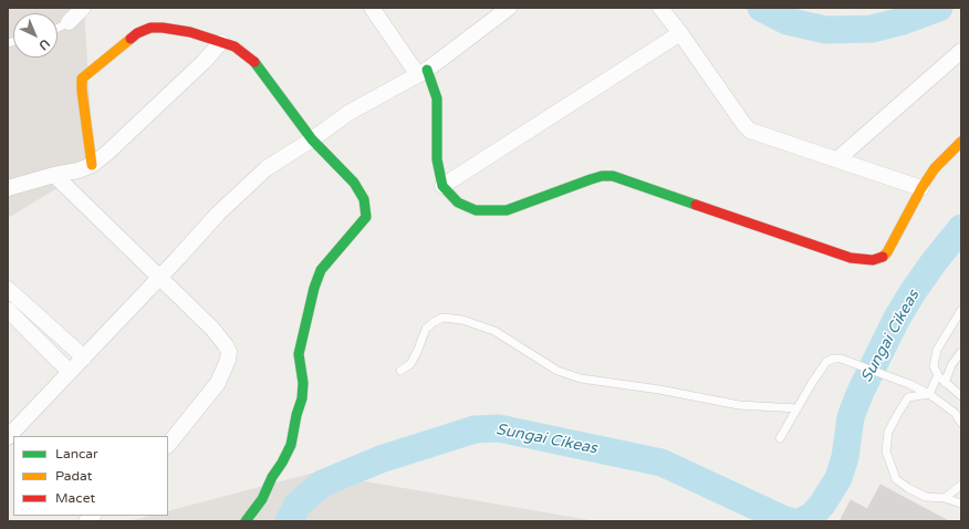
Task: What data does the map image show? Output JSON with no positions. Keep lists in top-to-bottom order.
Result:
{
  "water": ["Sungai Cikeas"],
  "legend": ["Lancar", "Padat", "Macet"],
  "north": "bottom right"
}
